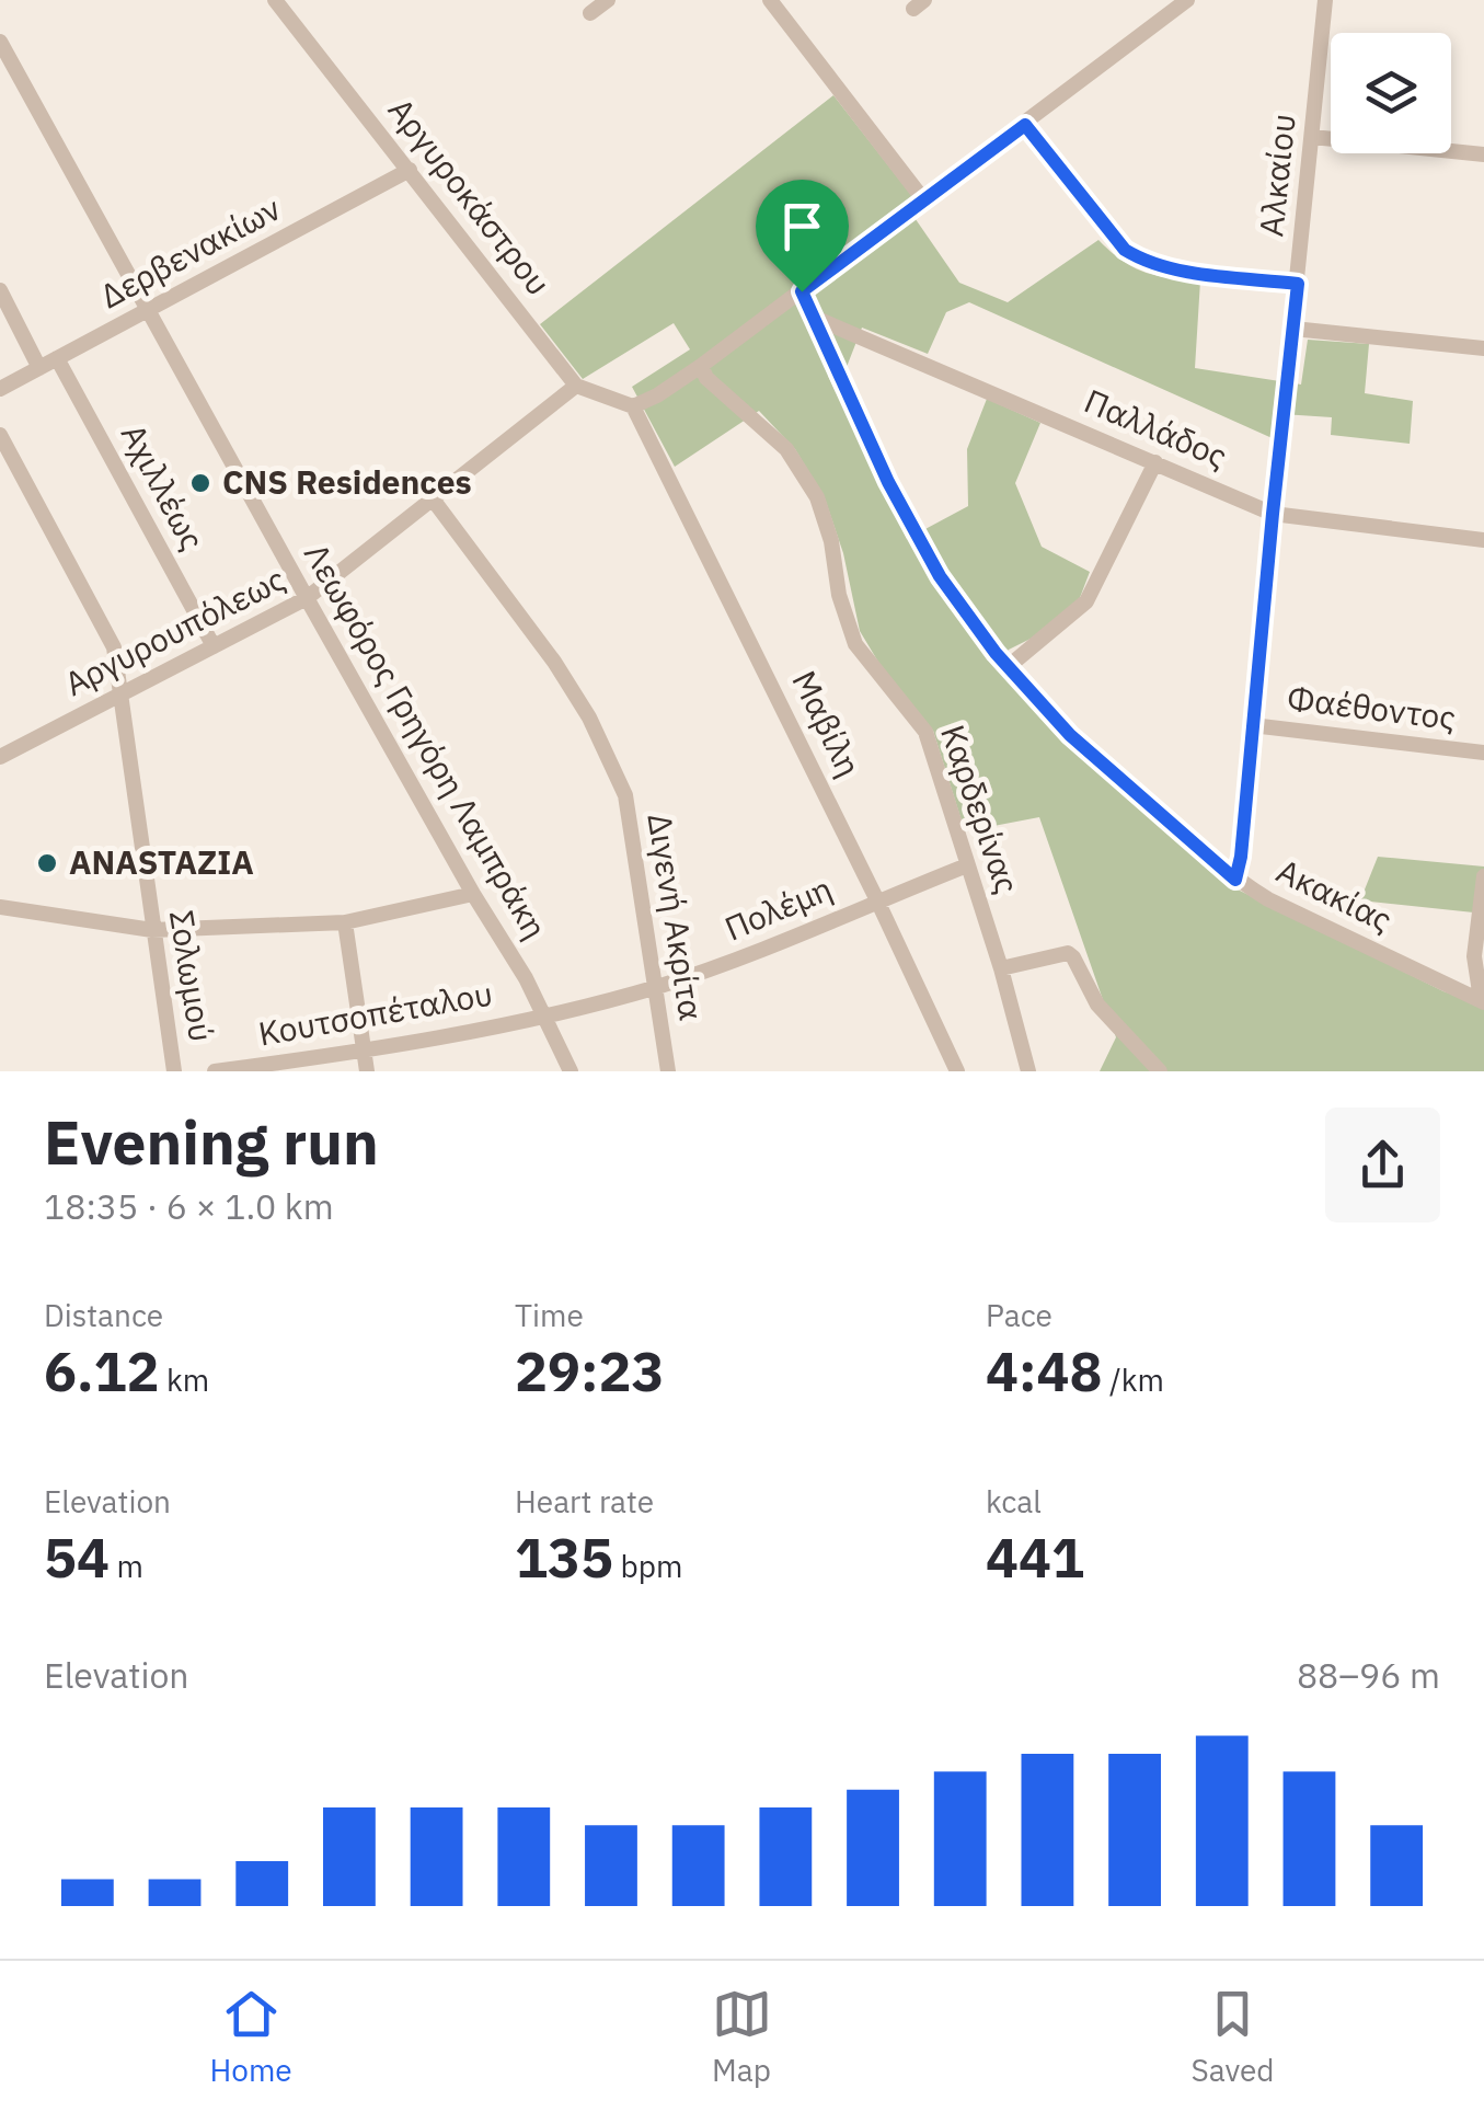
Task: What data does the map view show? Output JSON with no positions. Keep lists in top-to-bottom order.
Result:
{
  "streets": {
    "street": [
      "Αλκαίου",
      "Αργυροκάστρου",
      "Δερβενακίων",
      "Παλλάδος",
      "Αχιλλέως",
      "Αργυρουπόλεως",
      "Φαέθοντος",
      "Μαβίλη",
      "Λεωφόρος Γρηγόρη Λαμπράκη",
      "Καρδερίνας",
      "Ακακίας",
      "Πολέμη",
      "Διγενή Ακρίτα",
      "Σολωμού",
      "Κουτσοπέταλου"
    ]
  },
  "crossings": [
    ["Αλκαίου", "Παλλάδος"],
    ["Αλκαίου", "Φαέθοντος"],
    ["Αλκαίου", "Ακακίας"],
    ["Αργυροκάστρου", "Δερβενακίων"],
    ["Αργυροκάστρου", "Αργυρουπόλεως"],
    ["Δερβενακίων", "Αχιλλέως"],
    ["Δερβενακίων", "Λεωφόρος Γρηγόρη Λαμπράκη"],
    ["Παλλάδος", "Ακακίας"],
    ["Αχιλλέως", "Αργυρουπόλεως"],
    ["Αργυρουπόλεως", "Λεωφόρος Γρηγόρη Λαμπράκη"],
    ["Αργυρουπόλεως", "Διγενή Ακρίτα"],
    ["Αργυρουπόλεως", "Σολωμού"],
    ["Μαβίλη", "Πολέμη"],
    ["Λεωφόρος Γρηγόρη Λαμπράκη", "Πολέμη"],
    ["Λεωφόρος Γρηγόρη Λαμπράκη", "Κουτσοπέταλου"],
    ["Καρδερίνας", "Πολέμη"],
    ["Πολέμη", "Διγενή Ακρίτα"],
    ["Πολέμη", "Κουτσοπέταλου"]
  ],
  "places": ["CNS Residences", "ANASTAZIA"],
  "page": {
    "heading": ["Evening run", "18:35 · 6 × 1.0 km"],
    "stats": [
      ["Distance", "6.12 km"],
      ["Time", "29:23"],
      ["Pace", "4:48 /km"],
      ["Elevation", "54 m"],
      ["Heart rate", "135 bpm"],
      ["kcal", "441"]
    ],
    "chart": ["Elevation", "88–96 m"],
    "tabs": ["Home", "Map", "Saved"]
  }
}
